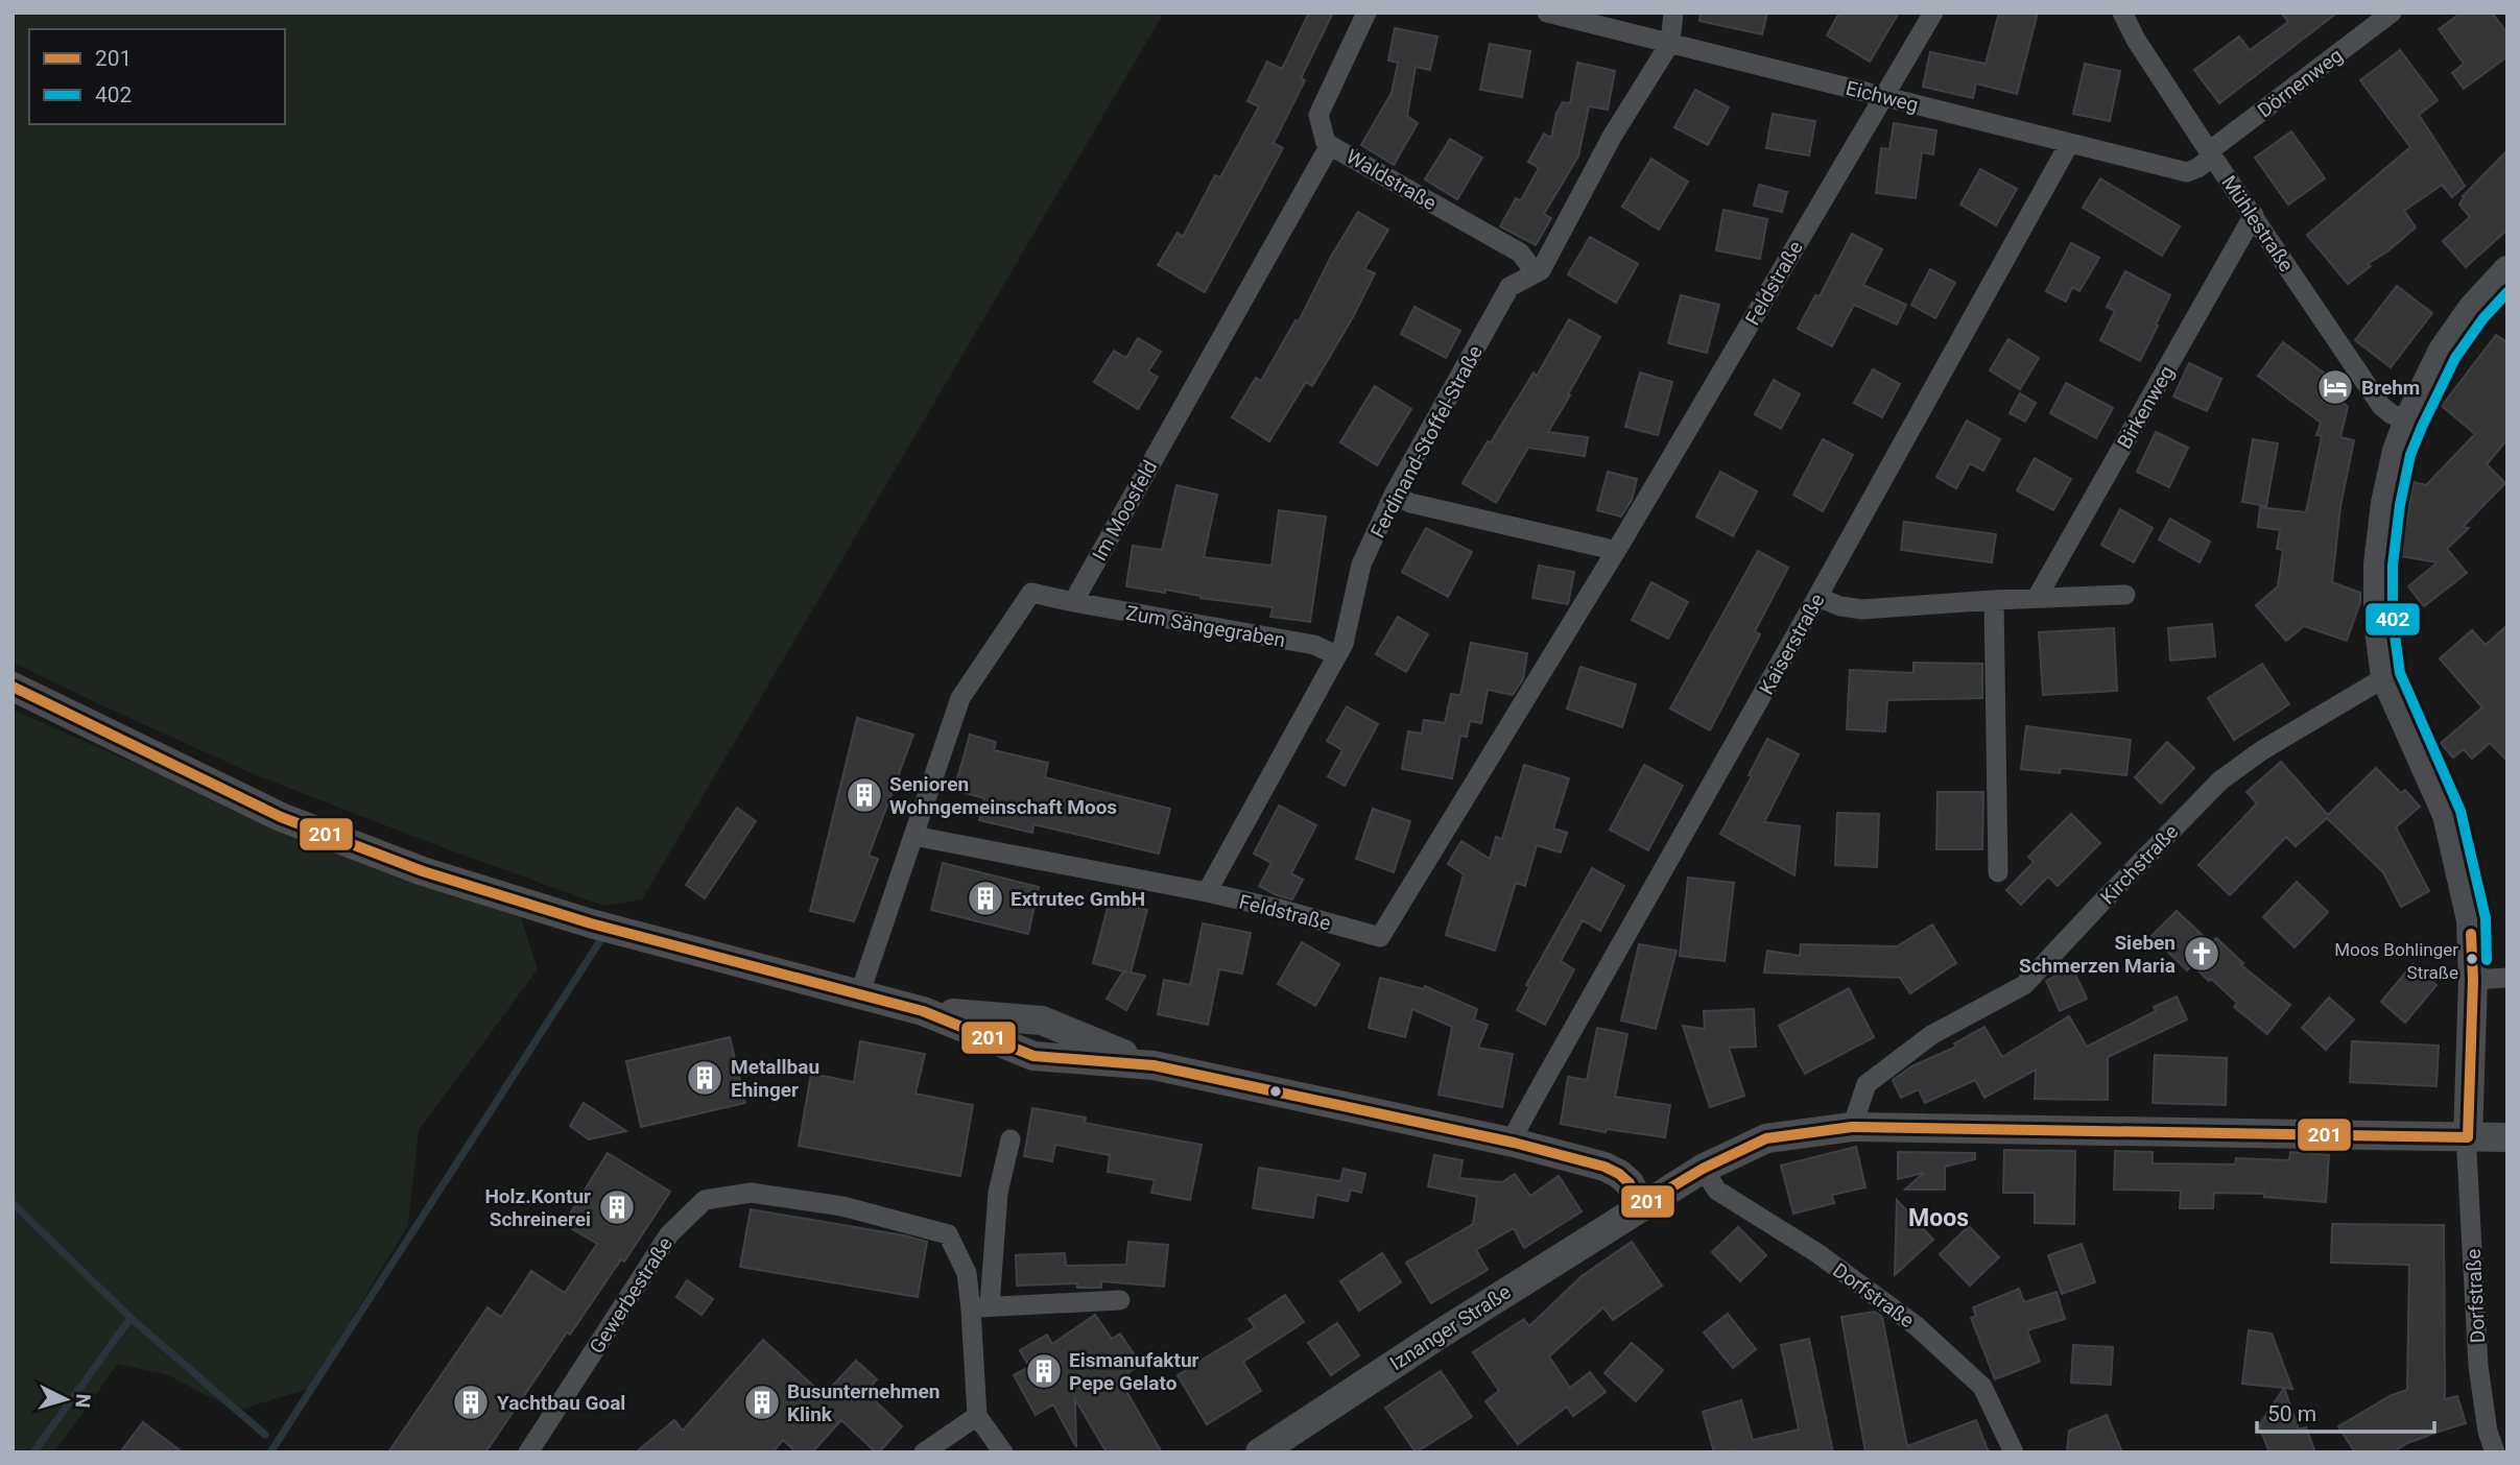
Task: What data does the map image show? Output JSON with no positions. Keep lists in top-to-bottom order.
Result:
{
  "streets": {
    "main road": ["Iznanger Straße"],
    "street": [
      "Dörnenweg",
      "Eichweg",
      "Waldstraße",
      "Mühlestraße",
      "Feldstraße",
      "Birkenweg",
      "Ferdinand-Stoffel-Straße",
      "Im Moosfeld",
      "Zum Sängegraben",
      "Kaiserstraße",
      "Kirchstraße",
      "Gewerbestraße",
      "Dorfstraße"
    ]
  },
  "crossings": [
    ["Dörnenweg", "Eichweg"],
    ["Dörnenweg", "Mühlestraße"],
    ["Eichweg", "Mühlestraße"],
    ["Eichweg", "Feldstraße"],
    ["Eichweg", "Ferdinand-Stoffel-Straße"],
    ["Eichweg", "Kaiserstraße"],
    ["Waldstraße", "Ferdinand-Stoffel-Straße"],
    ["Waldstraße", "Im Moosfeld"],
    ["Mühlestraße", "Birkenweg"],
    ["Feldstraße", "Ferdinand-Stoffel-Straße"],
    ["Ferdinand-Stoffel-Straße", "Zum Sängegraben"],
    ["Im Moosfeld", "Zum Sängegraben"],
    ["Kirchstraße", "Iznanger Straße"],
    ["Dorfstraße", "Iznanger Straße"]
  ],
  "districts": ["Moos"],
  "places": {
    "hotel": ["Brehm"],
    "building": [
      "Senioren Wohngemeinschaft Moos",
      "Extrutec GmbH",
      "Metallbau Ehinger",
      "Holz.Kontur Schreinerei",
      "Eismanufaktur Pepe Gelato",
      "Yachtbau Goal",
      "Busunternehmen Klink"
    ],
    "church": ["Sieben Schmerzen Maria"],
    "other": ["Moos Bohlinger Straße"]
  },
  "lines": ["transit line 402", "transit line 201"],
  "legend": ["201", "402"],
  "scale_bar": "50 m",
  "north": "right"
}
